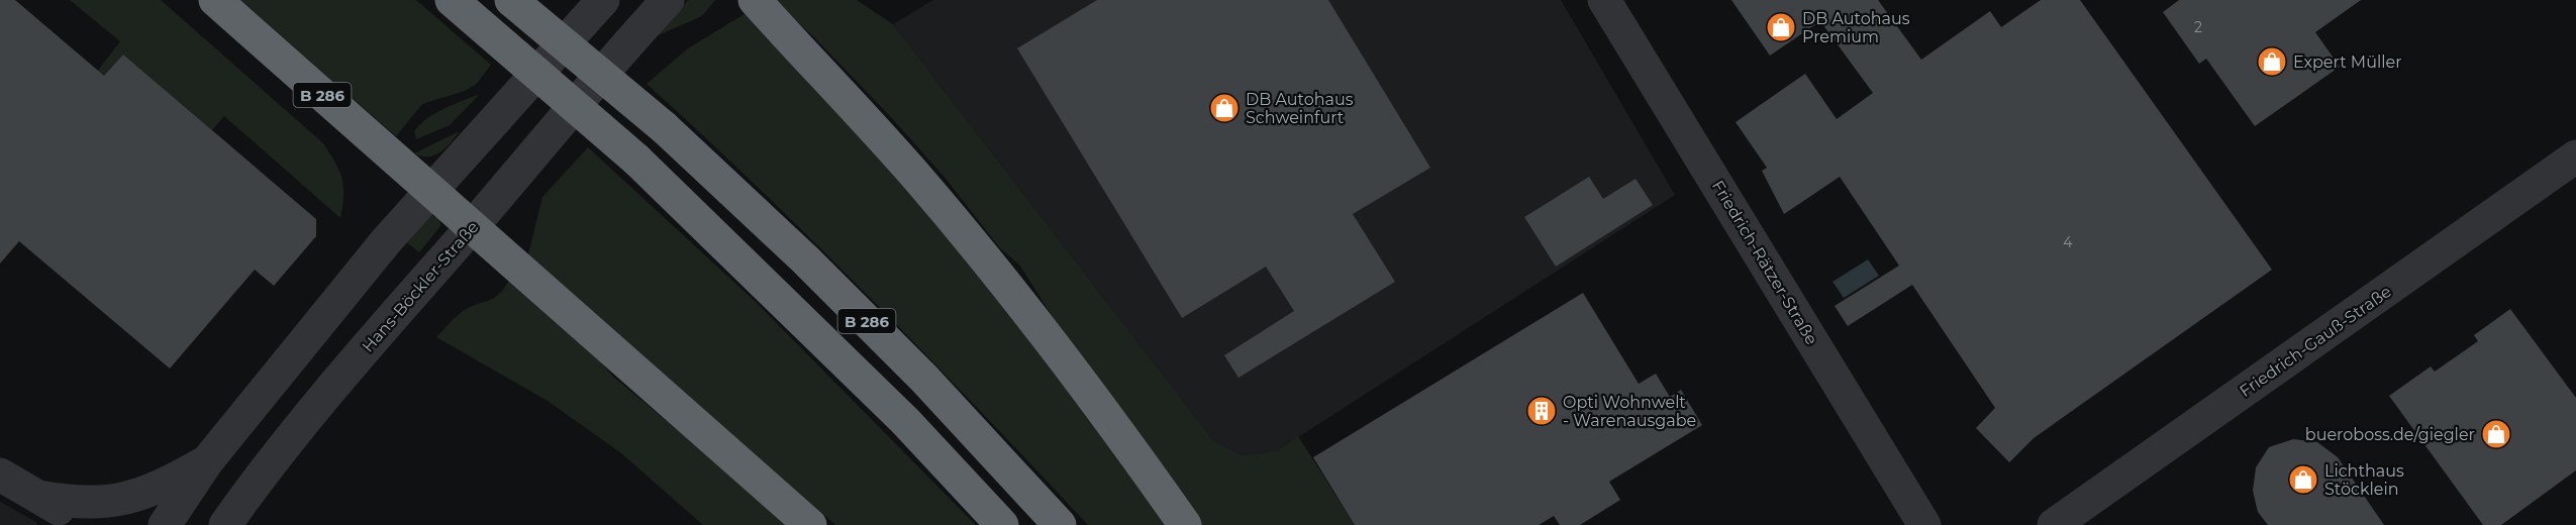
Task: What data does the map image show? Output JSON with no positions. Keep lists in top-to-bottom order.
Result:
{
  "streets": {
    "highway": ["B 286"],
    "street": ["Friedrich-Rätzer-Straße", "Hans-Böckler-Straße", "Friedrich-Gauß-Straße"]
  },
  "crossings": [
    ["B 286", "Hans-Böckler-Straße"]
  ],
  "places": {
    "shop": [
      "DB Autohaus Premium",
      "Expert Müller",
      "DB Autohaus Schweinfurt",
      "bueroboss.de/giegler",
      "Lichthaus Stöcklein"
    ],
    "building": ["Opti Wohnwelt - Warenausgabe"]
  },
  "house_numbers": ["2", "4"]
}
